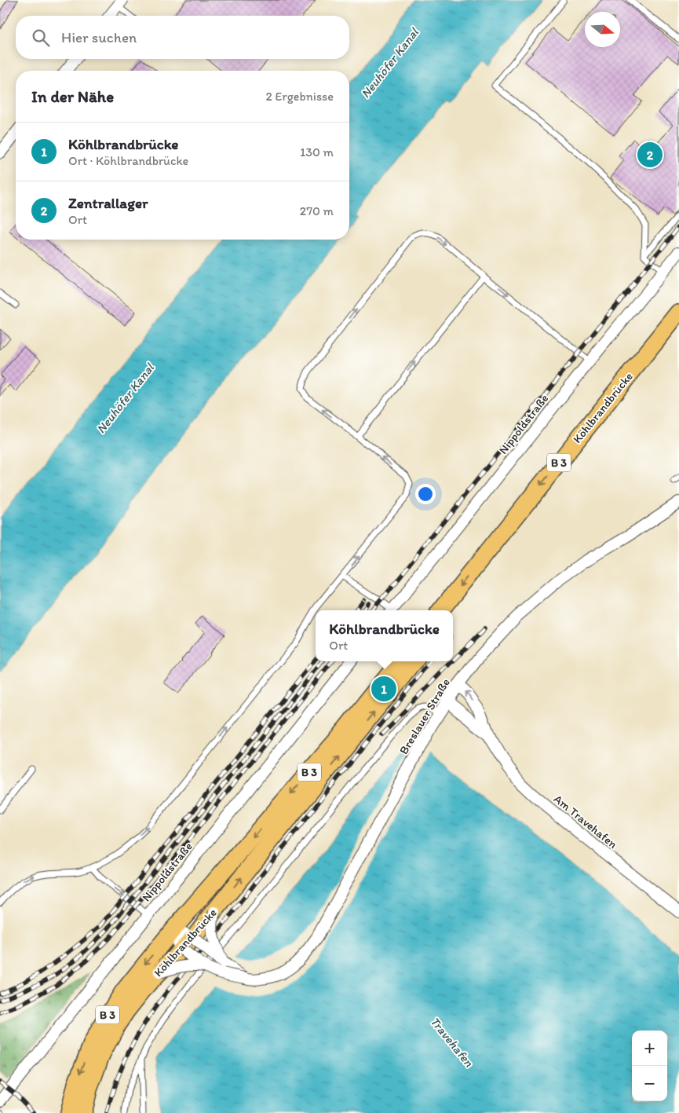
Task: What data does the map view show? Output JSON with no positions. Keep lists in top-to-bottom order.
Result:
{
  "streets": {
    "main road": ["Köhlbrandbrücke", "B 3"],
    "street": ["Nippoldstraße", "Breslauer Straße", "Am Travehafen"]
  },
  "crossings": [
    ["Köhlbrandbrücke", "Breslauer Straße"],
    ["Breslauer Straße", "Am Travehafen"]
  ],
  "water": ["Neuhöfer Kanal", "Travehafen"],
  "north": "right",
  "page": {
    "search": "Hier suchen",
    "heading": ["In der Nähe", "2 Ergebnisse"],
    "list": [
      {
        "mark": "1",
        "name": "Köhlbrandbrücke",
        "note": "Ort · Köhlbrandbrücke",
        "value": "130 m"
      },
      {
        "mark": "2",
        "name": "Zentrallager",
        "note": "Ort",
        "value": "270 m"
      }
    ],
    "pins": ["2", "1"],
    "popup": ["Köhlbrandbrücke", "Ort"],
    "map_buttons": ["+", "−"]
  }
}
